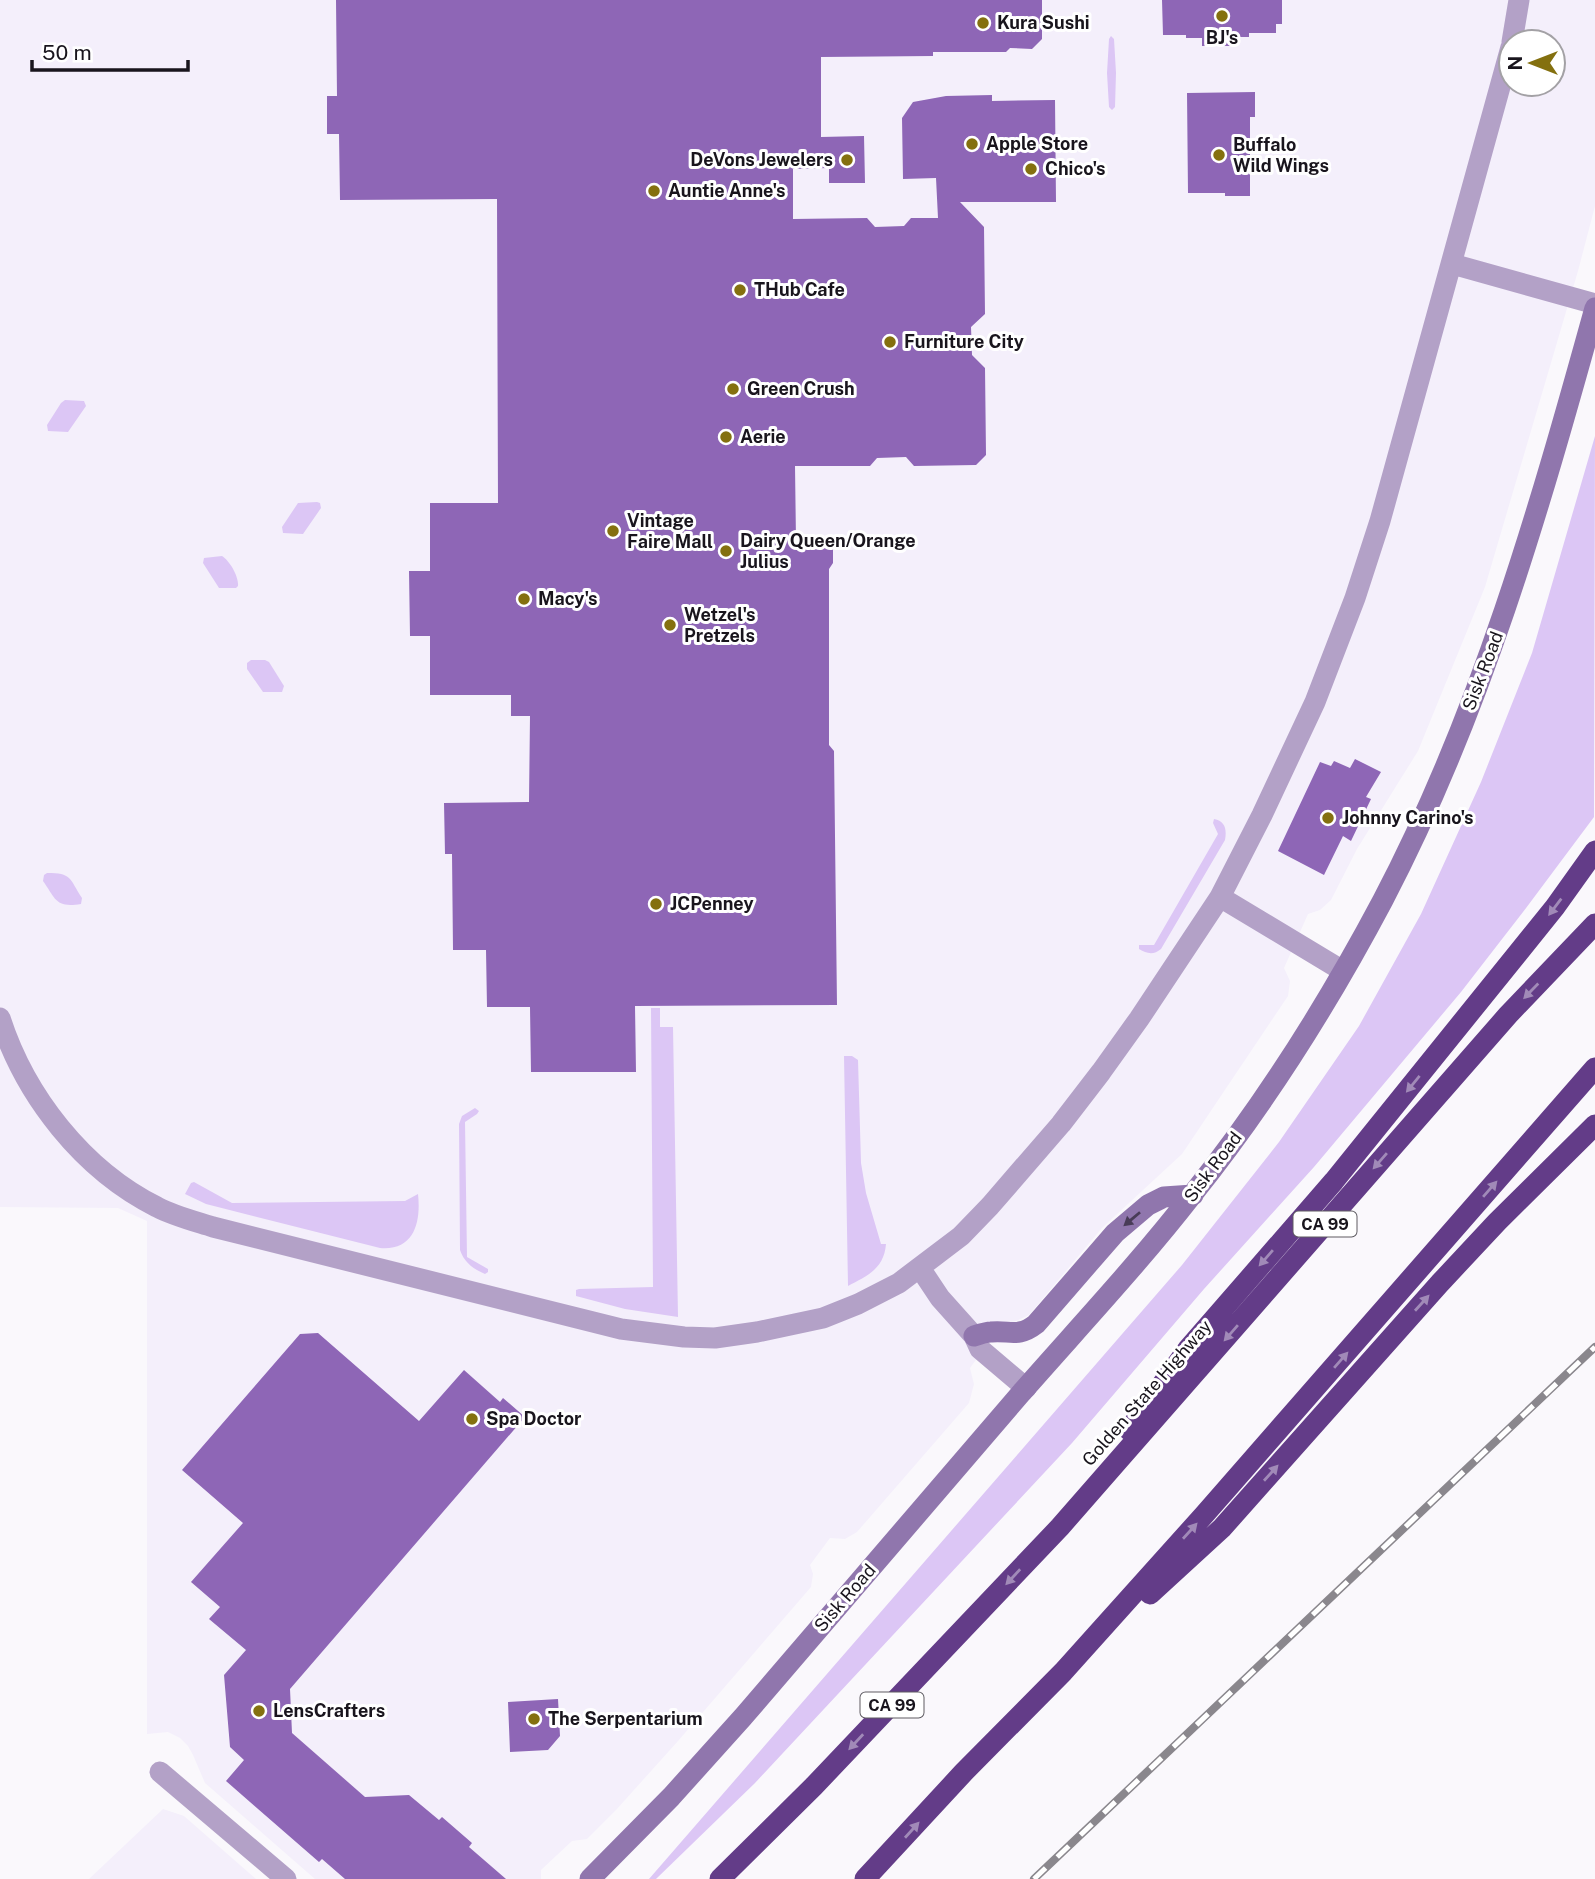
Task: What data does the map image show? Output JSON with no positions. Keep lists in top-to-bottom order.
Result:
{
  "streets": {
    "highway": ["CA 99", "Golden State Highway"],
    "main road": ["Sisk Road"]
  },
  "places": [
    "BJ's",
    "Kura Sushi",
    "Apple Store",
    "Buffalo Wild Wings",
    "DeVons Jewelers",
    "Chico's",
    "Auntie Anne's",
    "THub Cafe",
    "Furniture City",
    "Green Crush",
    "Aerie",
    "Vintage Faire Mall",
    "Dairy Queen/Orange Julius",
    "Macy's",
    "Wetzel's Pretzels",
    "Johnny Carino's",
    "JCPenney",
    "Spa Doctor",
    "LensCrafters",
    "The Serpentarium"
  ],
  "scale_bar": "50 m",
  "north": "left"
}
